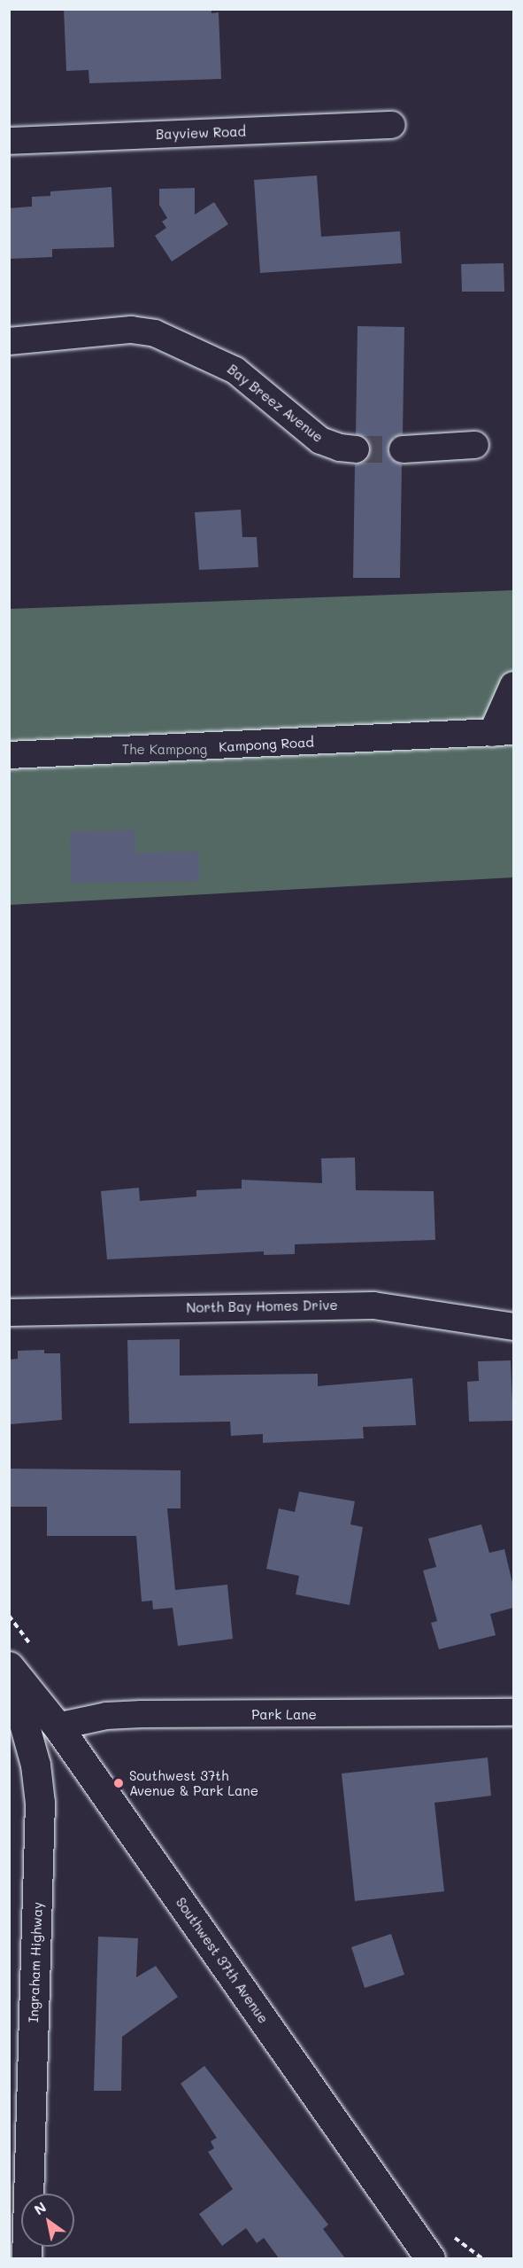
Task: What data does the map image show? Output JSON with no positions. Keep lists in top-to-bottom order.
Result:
{
  "streets": {
    "street": [
      "Bayview Road",
      "Bay Breez Avenue",
      "Kampong Road",
      "North Bay Homes Drive",
      "Park Lane",
      "Southwest 37th Avenue",
      "Ingraham Highway"
    ]
  },
  "crossings": [
    ["Park Lane", "Southwest 37th Avenue"],
    ["Southwest 37th Avenue", "Ingraham Highway"]
  ],
  "parks": ["The Kampong"],
  "places": ["Southwest 37th Avenue & Park Lane"],
  "north": "top left"
}
